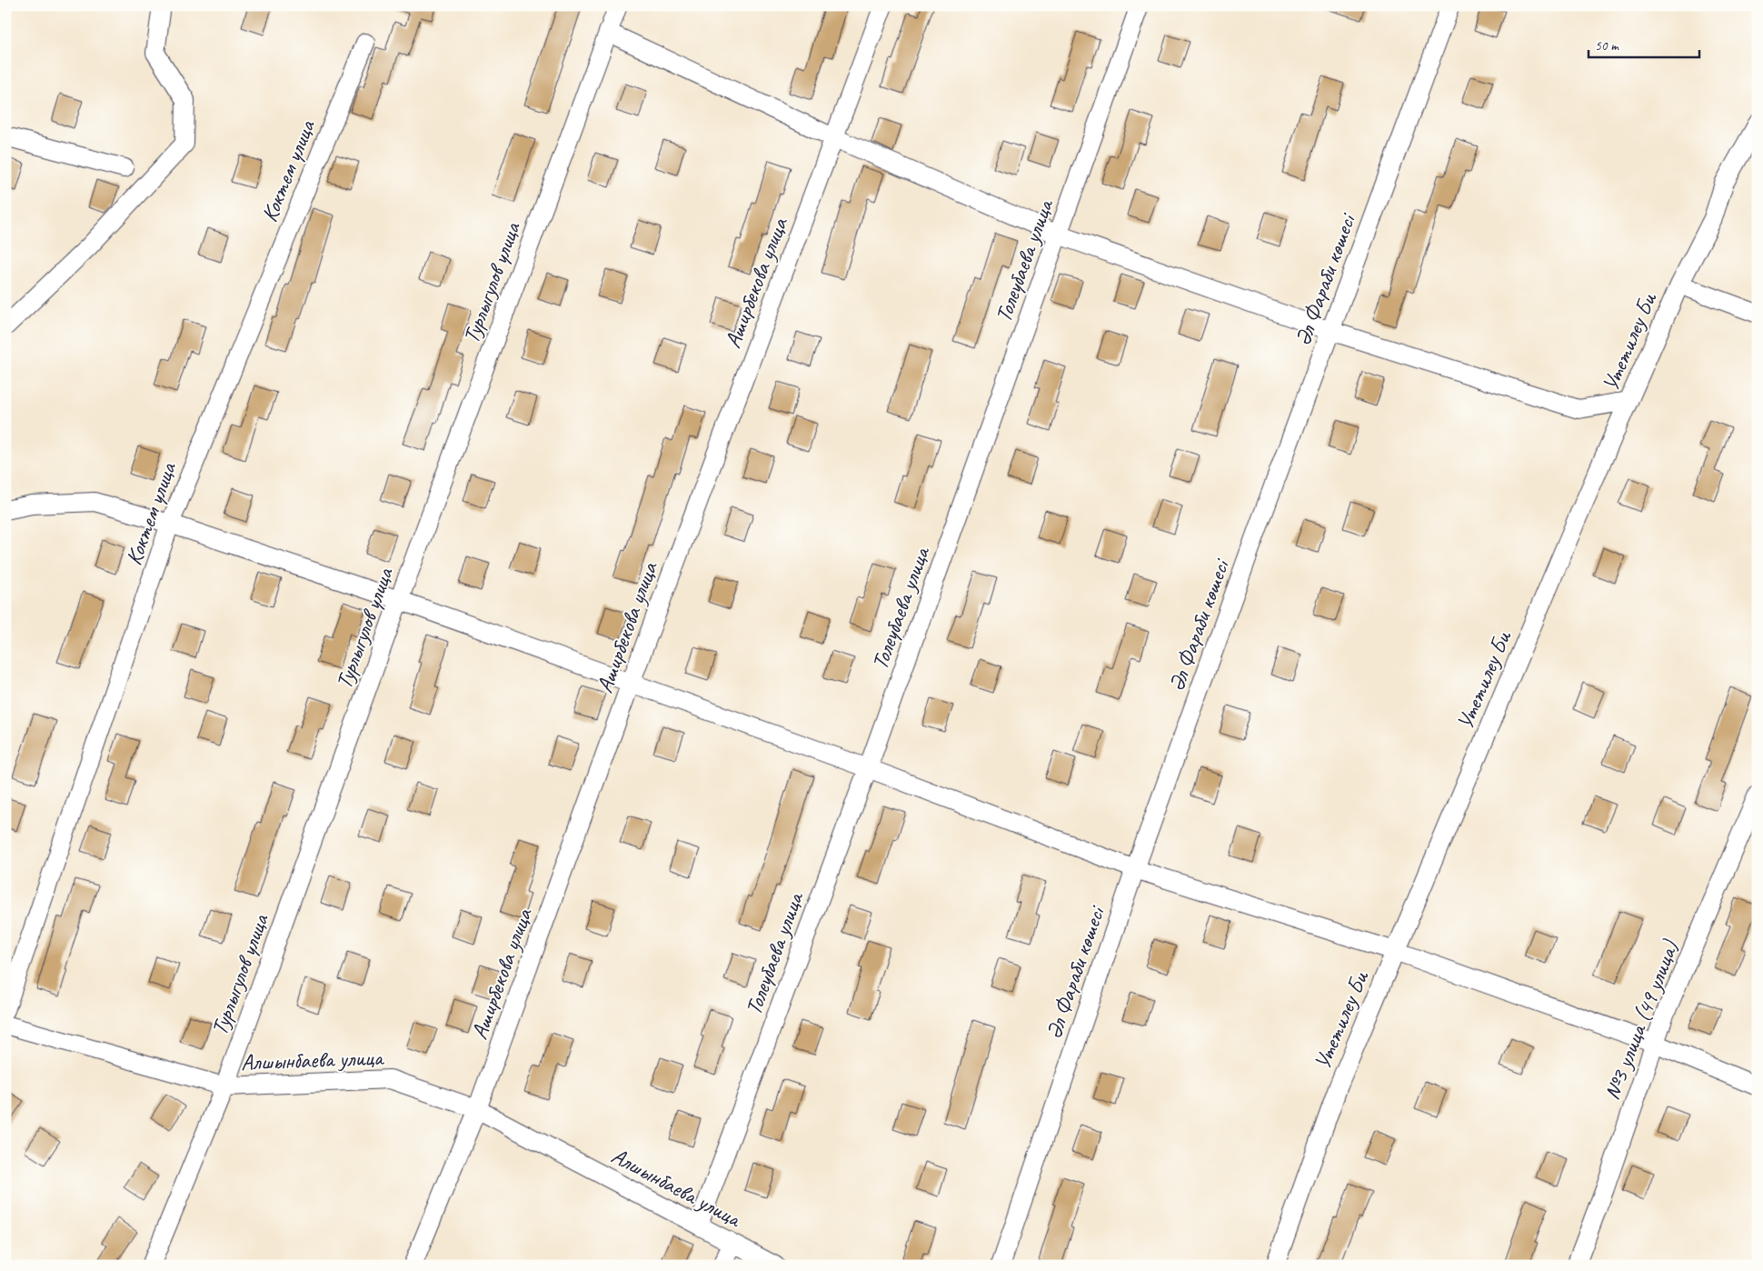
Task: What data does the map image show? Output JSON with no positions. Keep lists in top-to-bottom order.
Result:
{
  "streets": {
    "street": [
      "Коктем улица",
      "Толеубаева улица",
      "Әл Фараби көшесі",
      "Турлыгулов улица",
      "Аширбекова улица",
      "Утетилеу Би",
      "№3 улица (49 улица)",
      "Алшынбаева улица"
    ]
  },
  "crossings": [
    ["Толеубаева улица", "Алшынбаева улица"],
    ["Турлыгулов улица", "Алшынбаева улица"],
    ["Аширбекова улица", "Алшынбаева улица"]
  ],
  "scale_bar": "50 m"
}
